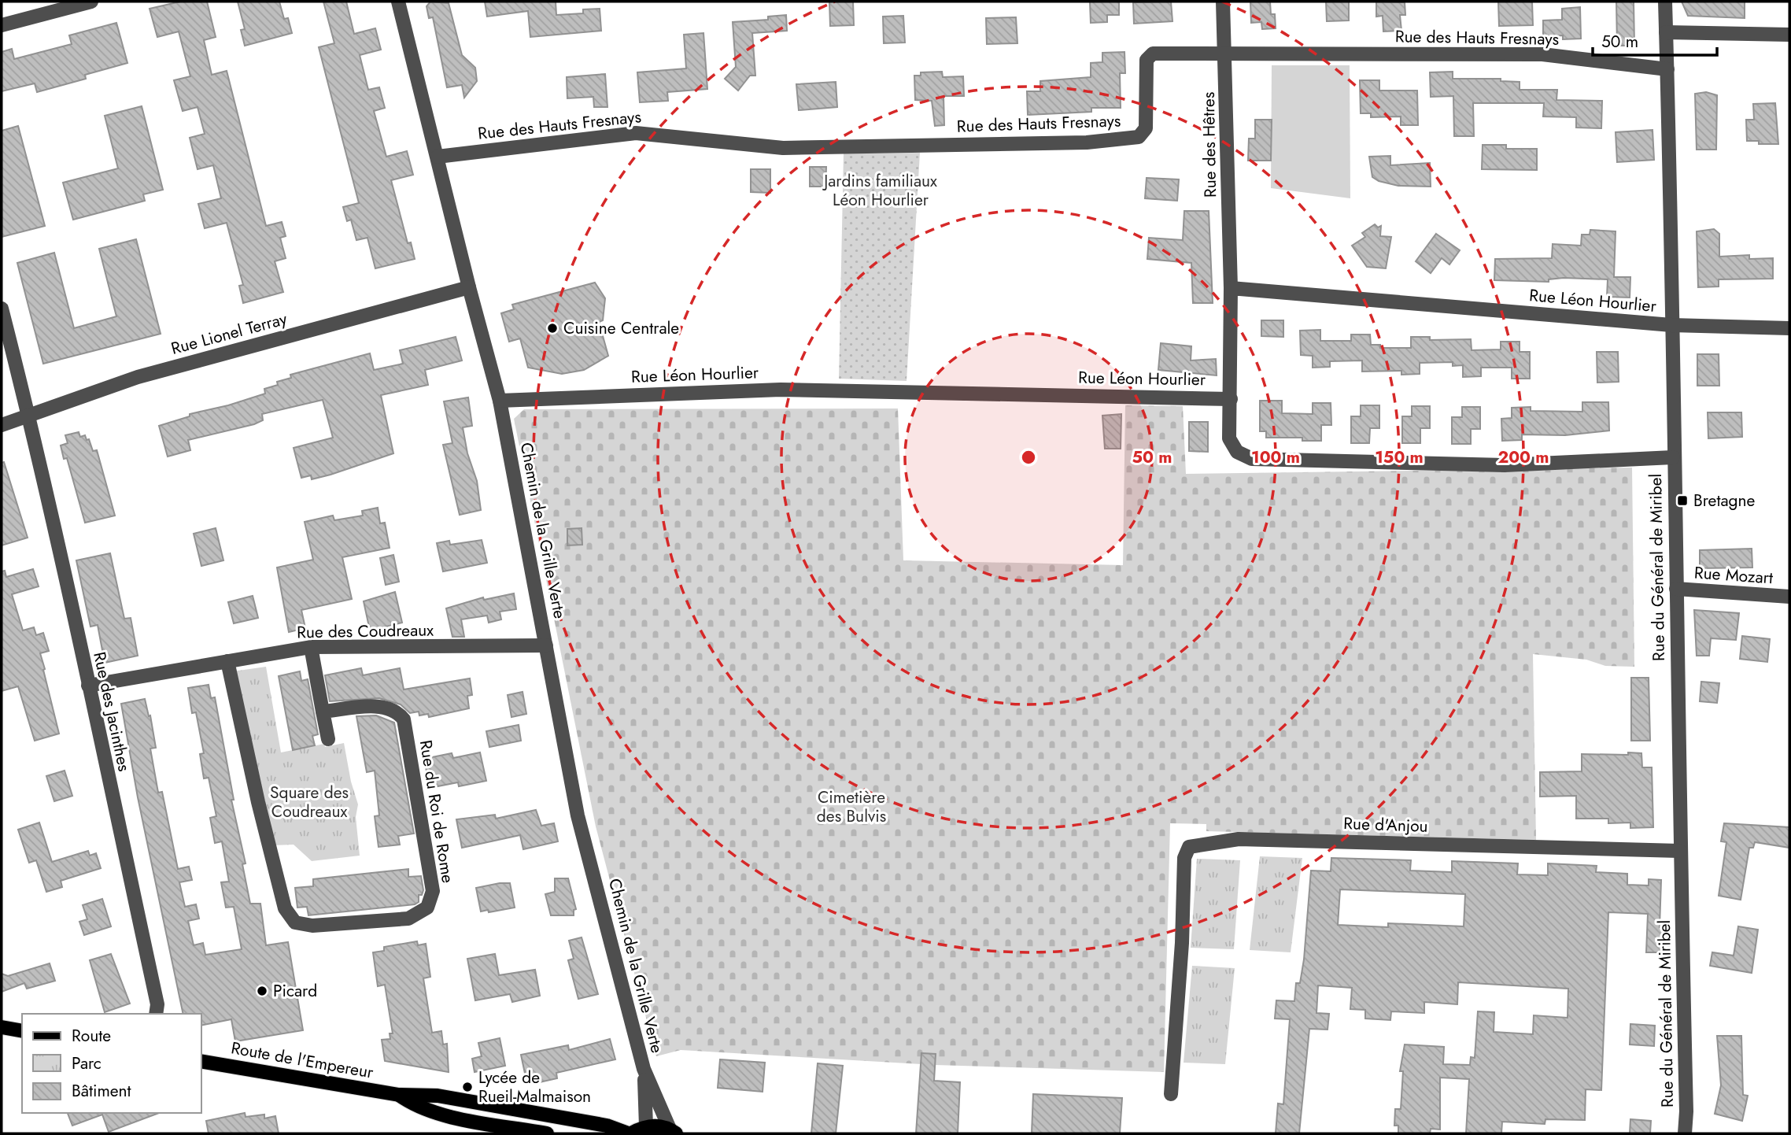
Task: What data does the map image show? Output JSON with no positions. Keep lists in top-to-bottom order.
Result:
{
  "streets": {
    "main road": ["Route de l'Empereur"],
    "street": [
      "Rue des Hauts Fresnays",
      "Rue des Hêtres",
      "Rue Léon Hourlier",
      "Rue Lionel Terray",
      "Chemin de la Grille Verte",
      "Rue du Général de Miribel",
      "Rue Mozart",
      "Rue des Coudreaux",
      "Rue des Jacinthes",
      "Rue du Roi de Rome",
      "Rue d'Anjou"
    ]
  },
  "crossings": [
    ["Rue des Hauts Fresnays", "Rue des Hêtres"],
    ["Rue des Hauts Fresnays", "Chemin de la Grille Verte"],
    ["Rue des Hauts Fresnays", "Rue du Général de Miribel"],
    ["Rue des Hêtres", "Rue Léon Hourlier"],
    ["Rue Léon Hourlier", "Chemin de la Grille Verte"],
    ["Rue Léon Hourlier", "Rue du Général de Miribel"],
    ["Rue Lionel Terray", "Chemin de la Grille Verte"],
    ["Rue Lionel Terray", "Rue des Jacinthes"],
    ["Chemin de la Grille Verte", "Rue des Coudreaux"],
    ["Rue du Général de Miribel", "Rue Mozart"],
    ["Rue du Général de Miribel", "Rue d'Anjou"],
    ["Rue des Coudreaux", "Rue des Jacinthes"],
    ["Rue des Coudreaux", "Rue du Roi de Rome"]
  ],
  "parks": ["Jardins familiaux Léon Hourlier", "Square des Coudreaux", "Cimetière des Bulvis"],
  "places": {
    "other": ["Cuisine Centrale", "Picard", "Lycée de Rueil-Malmaison"],
    "transit": ["Bretagne"]
  },
  "legend": ["Route", "Parc", "Bâtiment"],
  "scale_bar": "50 m",
  "rings": [
    "50 m",
    "100 m",
    "150 m",
    "200 m"
  ]
}
